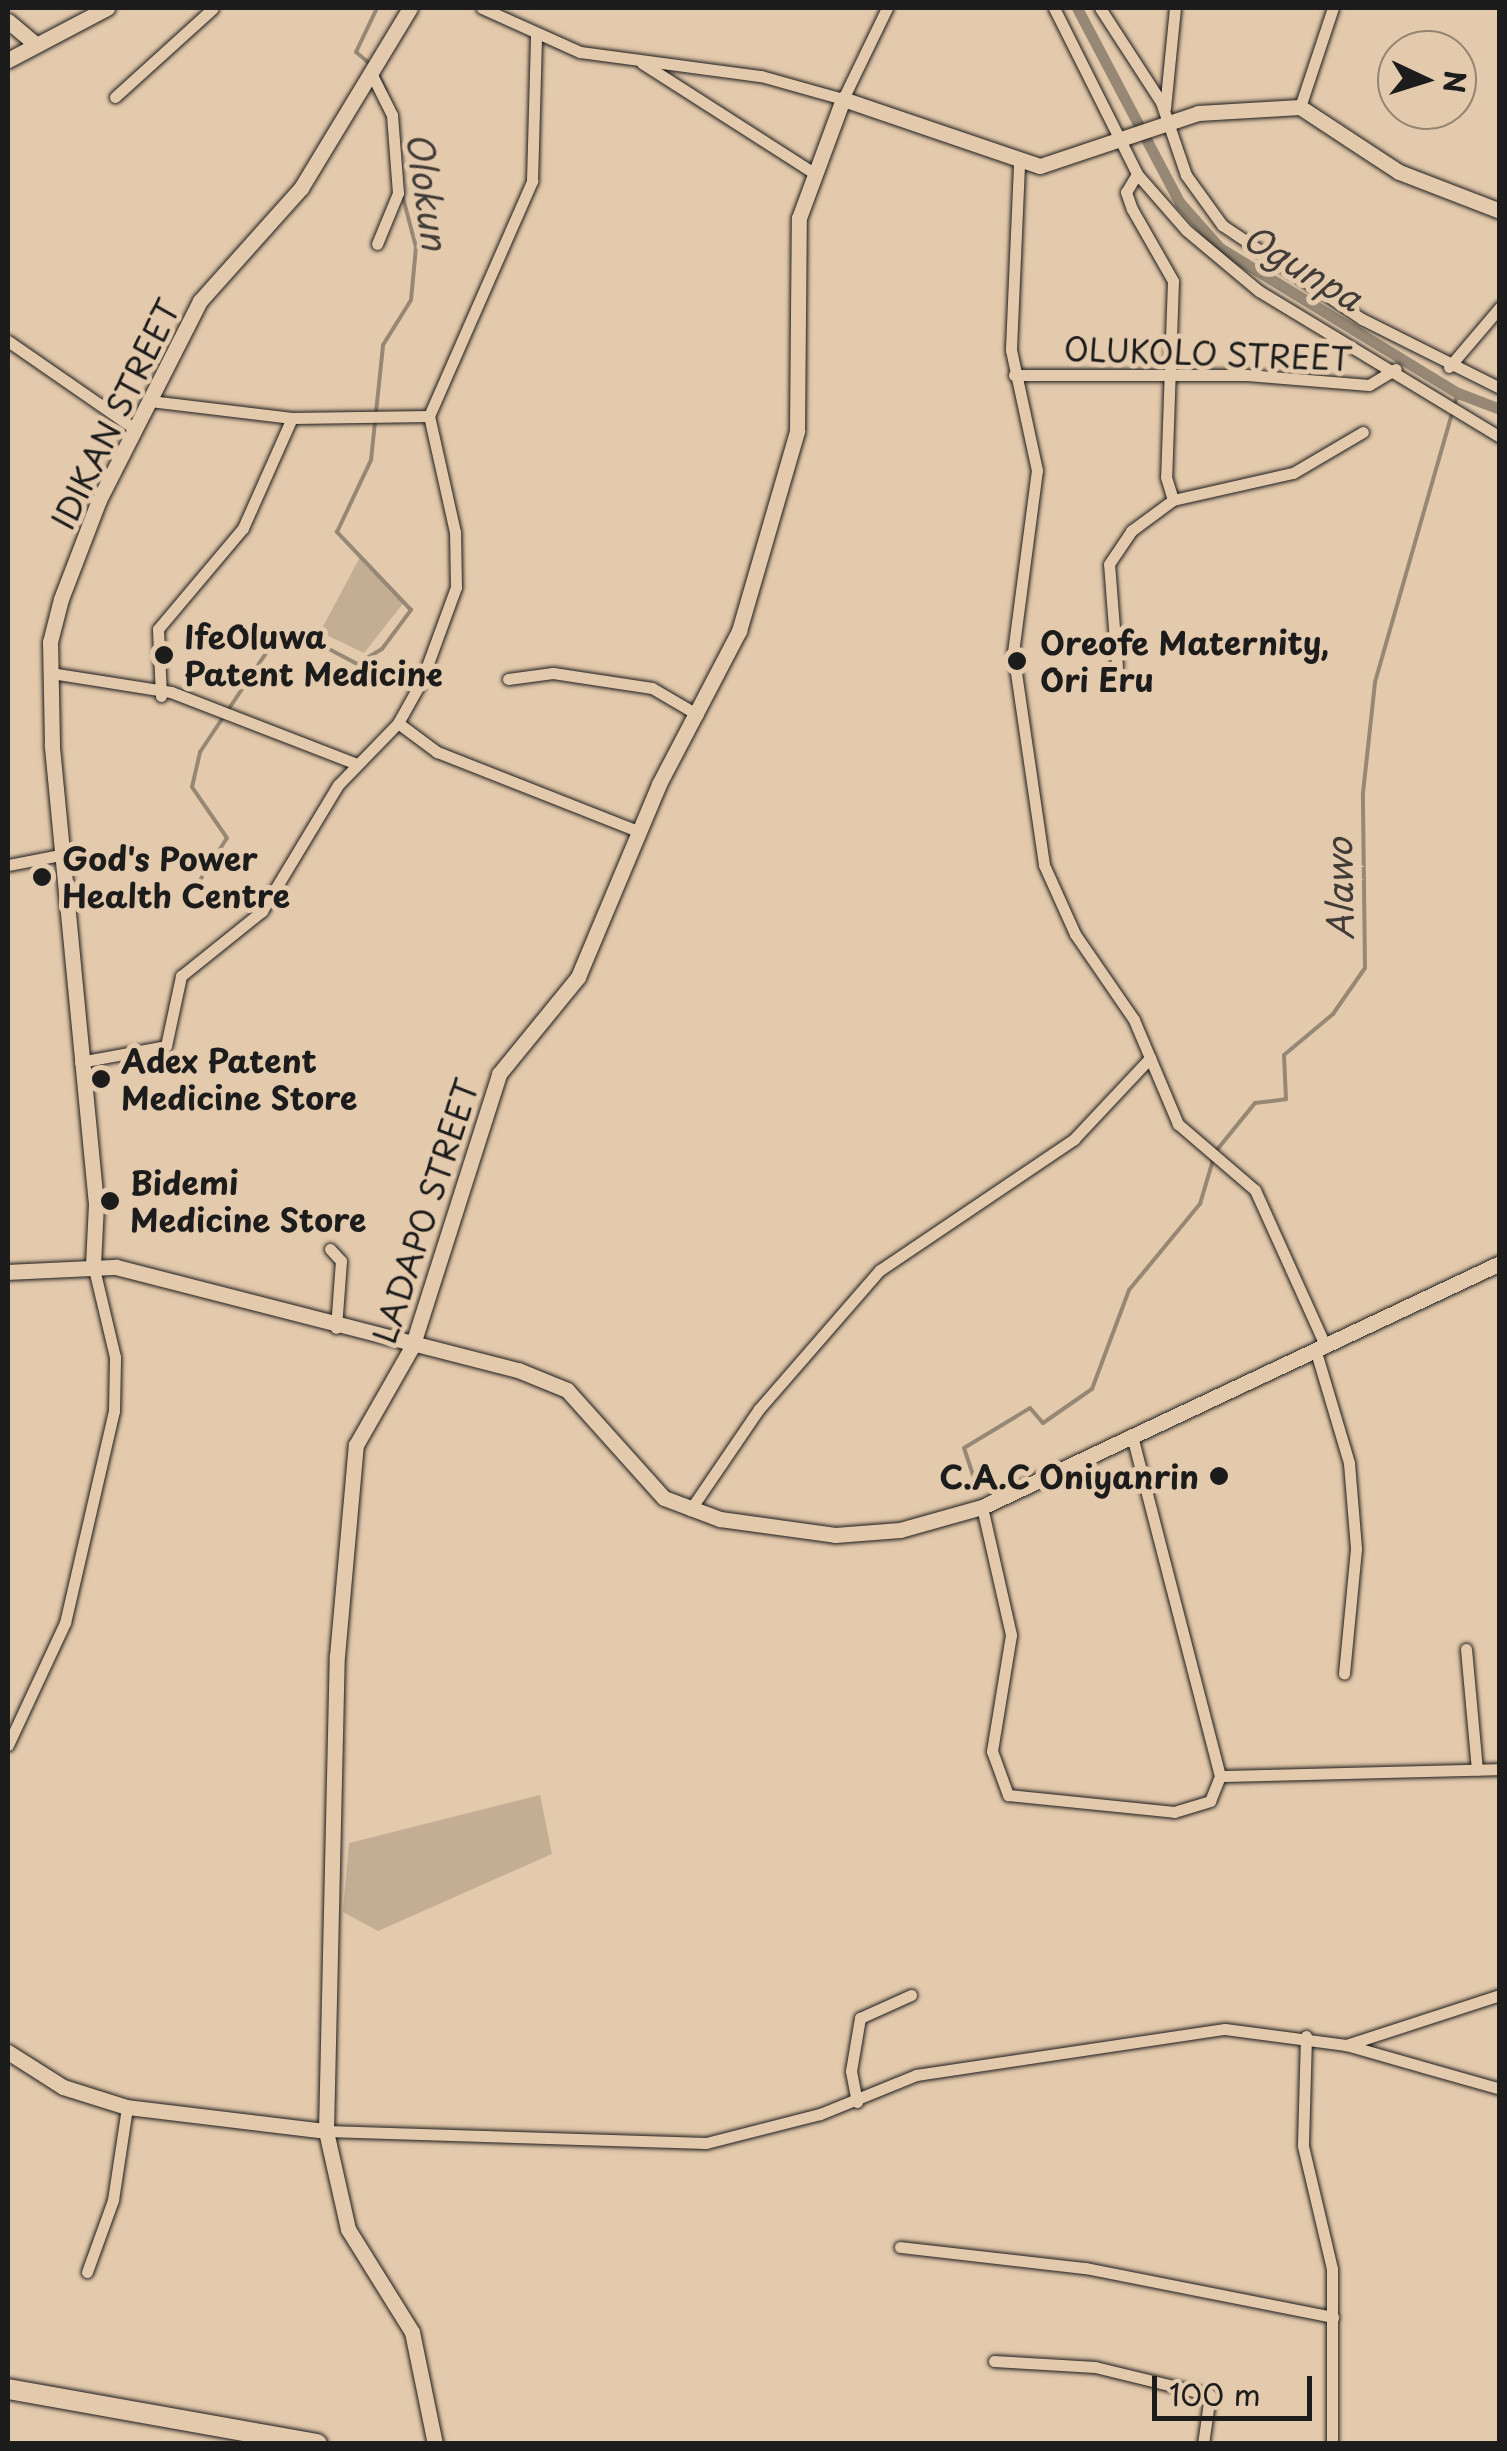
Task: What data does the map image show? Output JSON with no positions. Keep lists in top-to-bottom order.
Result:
{
  "streets": {
    "main road": ["IDIKAN STREET", "LADAPO STREET"],
    "street": ["OLUKOLO STREET"]
  },
  "water": ["Olokun", "Ogunpa", "Alawo"],
  "places": [
    "IfeOluwa Patent Medicine",
    "Oreofe Maternity, Ori Eru",
    "God's Power Health Centre",
    "Adex Patent Medicine Store",
    "Bidemi Medicine Store",
    "C.A.C Oniyanrin"
  ],
  "scale_bar": "100 m",
  "north": "right"
}
